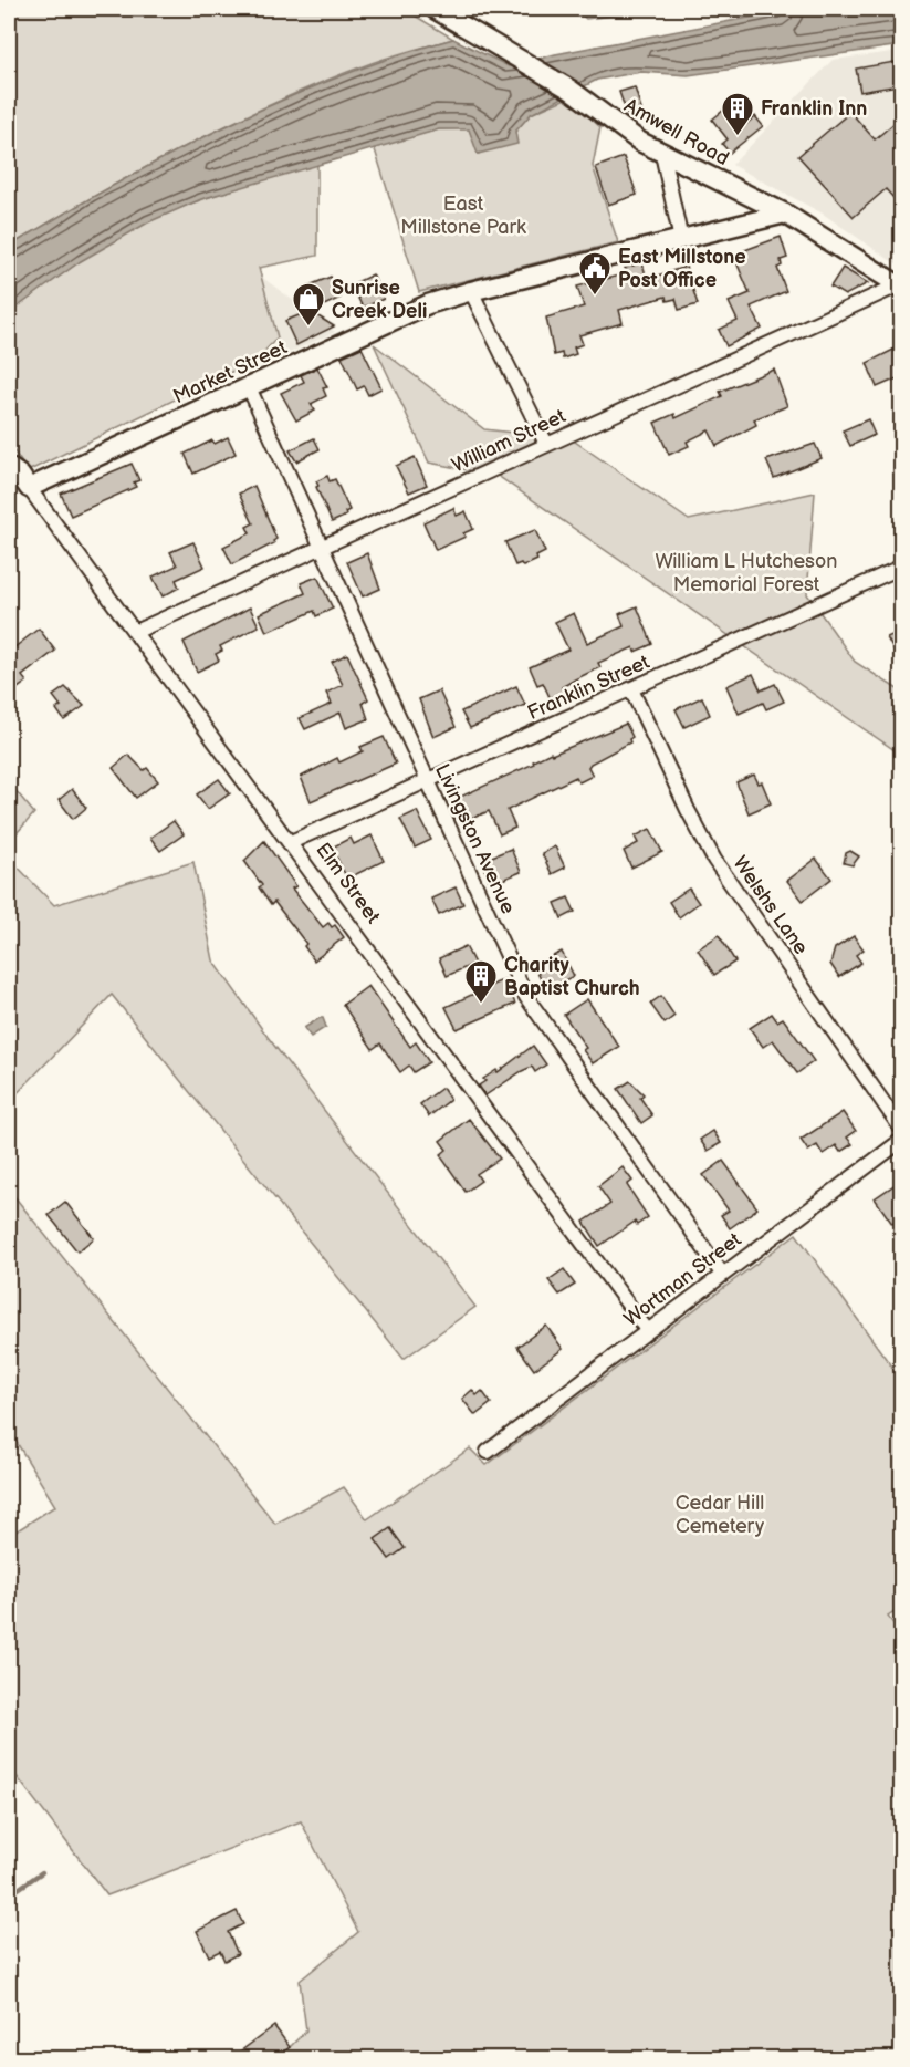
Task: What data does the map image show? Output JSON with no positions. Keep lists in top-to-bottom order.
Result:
{
  "streets": {
    "street": [
      "Amwell Road",
      "Market Street",
      "William Street",
      "Franklin Street",
      "Livingston Avenue",
      "Elm Street",
      "Welshs Lane",
      "Wortman Street"
    ]
  },
  "crossings": [
    ["Amwell Road", "Market Street"],
    ["Amwell Road", "William Street"],
    ["Market Street", "Livingston Avenue"],
    ["Market Street", "Elm Street"],
    ["William Street", "Livingston Avenue"],
    ["William Street", "Elm Street"],
    ["Franklin Street", "Livingston Avenue"],
    ["Franklin Street", "Elm Street"],
    ["Franklin Street", "Welshs Lane"],
    ["Livingston Avenue", "Wortman Street"],
    ["Elm Street", "Wortman Street"]
  ],
  "parks": ["East Millstone Park", "William L Hutcheson Memorial Forest", "Cedar Hill Cemetery"],
  "places": {
    "building": ["Franklin Inn", "Charity Baptist Church"],
    "public building": ["East Millstone Post Office"],
    "shop": ["Sunrise Creek Deli"]
  }
}
